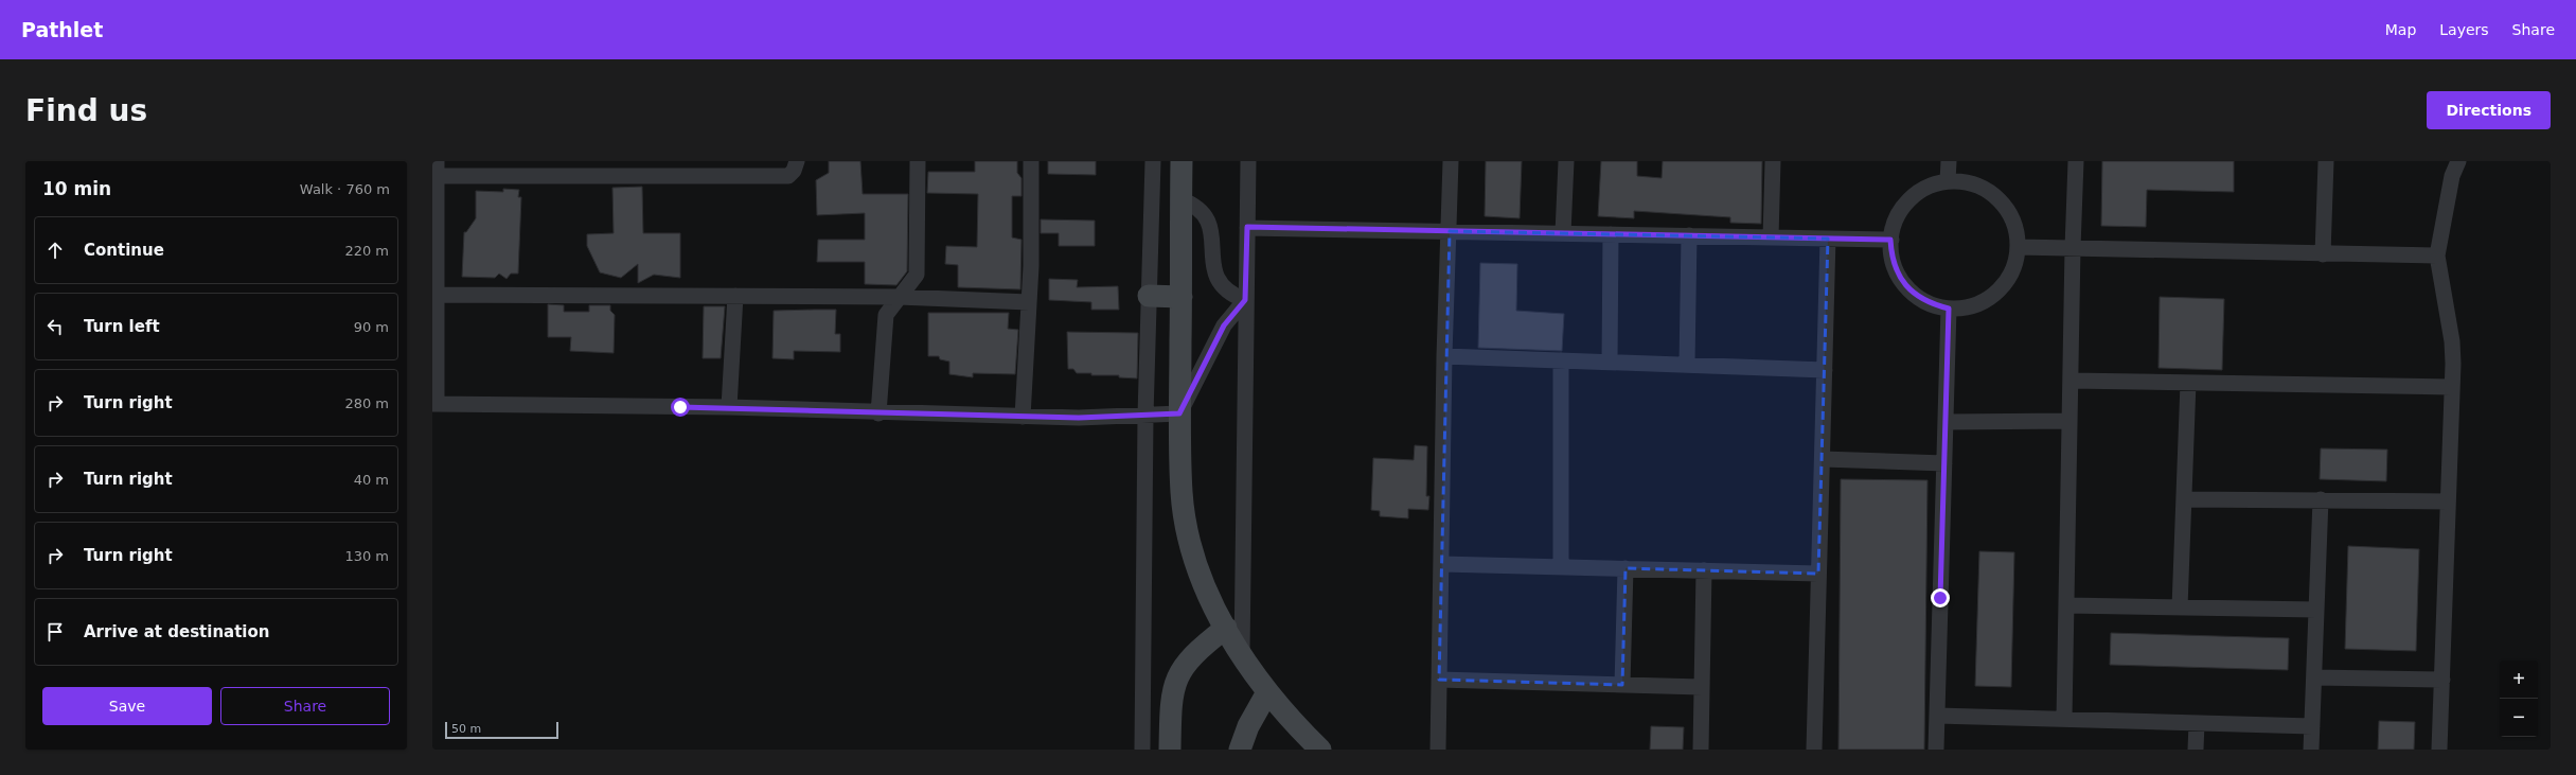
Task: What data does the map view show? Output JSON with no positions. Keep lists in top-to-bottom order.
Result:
{
  "scale_bar": "50 m",
  "page": {
    "header": "Pathlet",
    "nav": ["Map", "Layers", "Share"],
    "buttons": [
      "Directions",
      ["Save", "Share"]
    ],
    "title": "Find us",
    "heading": ["10 min", "Walk · 760 m"],
    "list": [
      ["Continue", "220 m"],
      ["Turn left", "90 m"],
      ["Turn right", "280 m"],
      ["Turn right", "40 m"],
      ["Turn right", "130 m"],
      "Arrive at destination"
    ],
    "map_buttons": ["+", "−"],
    "scale": "50 m"
  }
}
